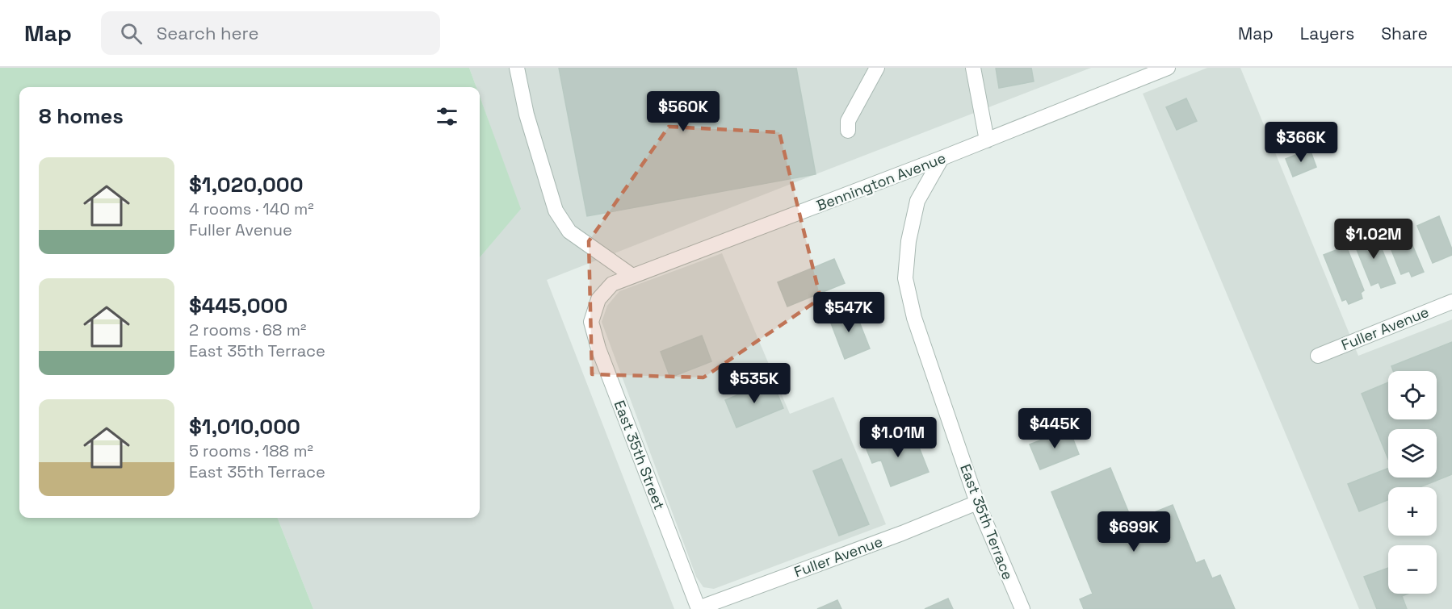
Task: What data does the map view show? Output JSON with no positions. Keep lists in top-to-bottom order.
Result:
{
  "streets": {
    "street": [
      "Bennington Avenue",
      "Fuller Avenue",
      "East 35th Street",
      "East 35th Terrace"
    ]
  },
  "crossings": [
    ["Bennington Avenue", "East 35th Street"],
    ["Bennington Avenue", "East 35th Terrace"],
    ["Fuller Avenue", "East 35th Street"],
    ["Fuller Avenue", "East 35th Terrace"]
  ],
  "page": {
    "header": "Map",
    "search": "Search here",
    "nav": ["Map", "Layers", "Share"],
    "heading": "8 homes",
    "price": [
      "$560K",
      "$366K",
      "$1.02M",
      "$547K",
      "$535K",
      "$445K",
      "$1.01M",
      "$699K"
    ],
    "list": [
      {
        "name": "$1,020,000",
        "note": "4 rooms · 140 m² · Fuller Avenue"
      },
      {
        "name": "$445,000",
        "note": "2 rooms · 68 m² · East 35th Terrace"
      },
      {
        "name": "$1,010,000",
        "note": "5 rooms · 188 m² · East 35th Terrace"
      }
    ],
    "map_buttons": ["+", "−"]
  }
}
